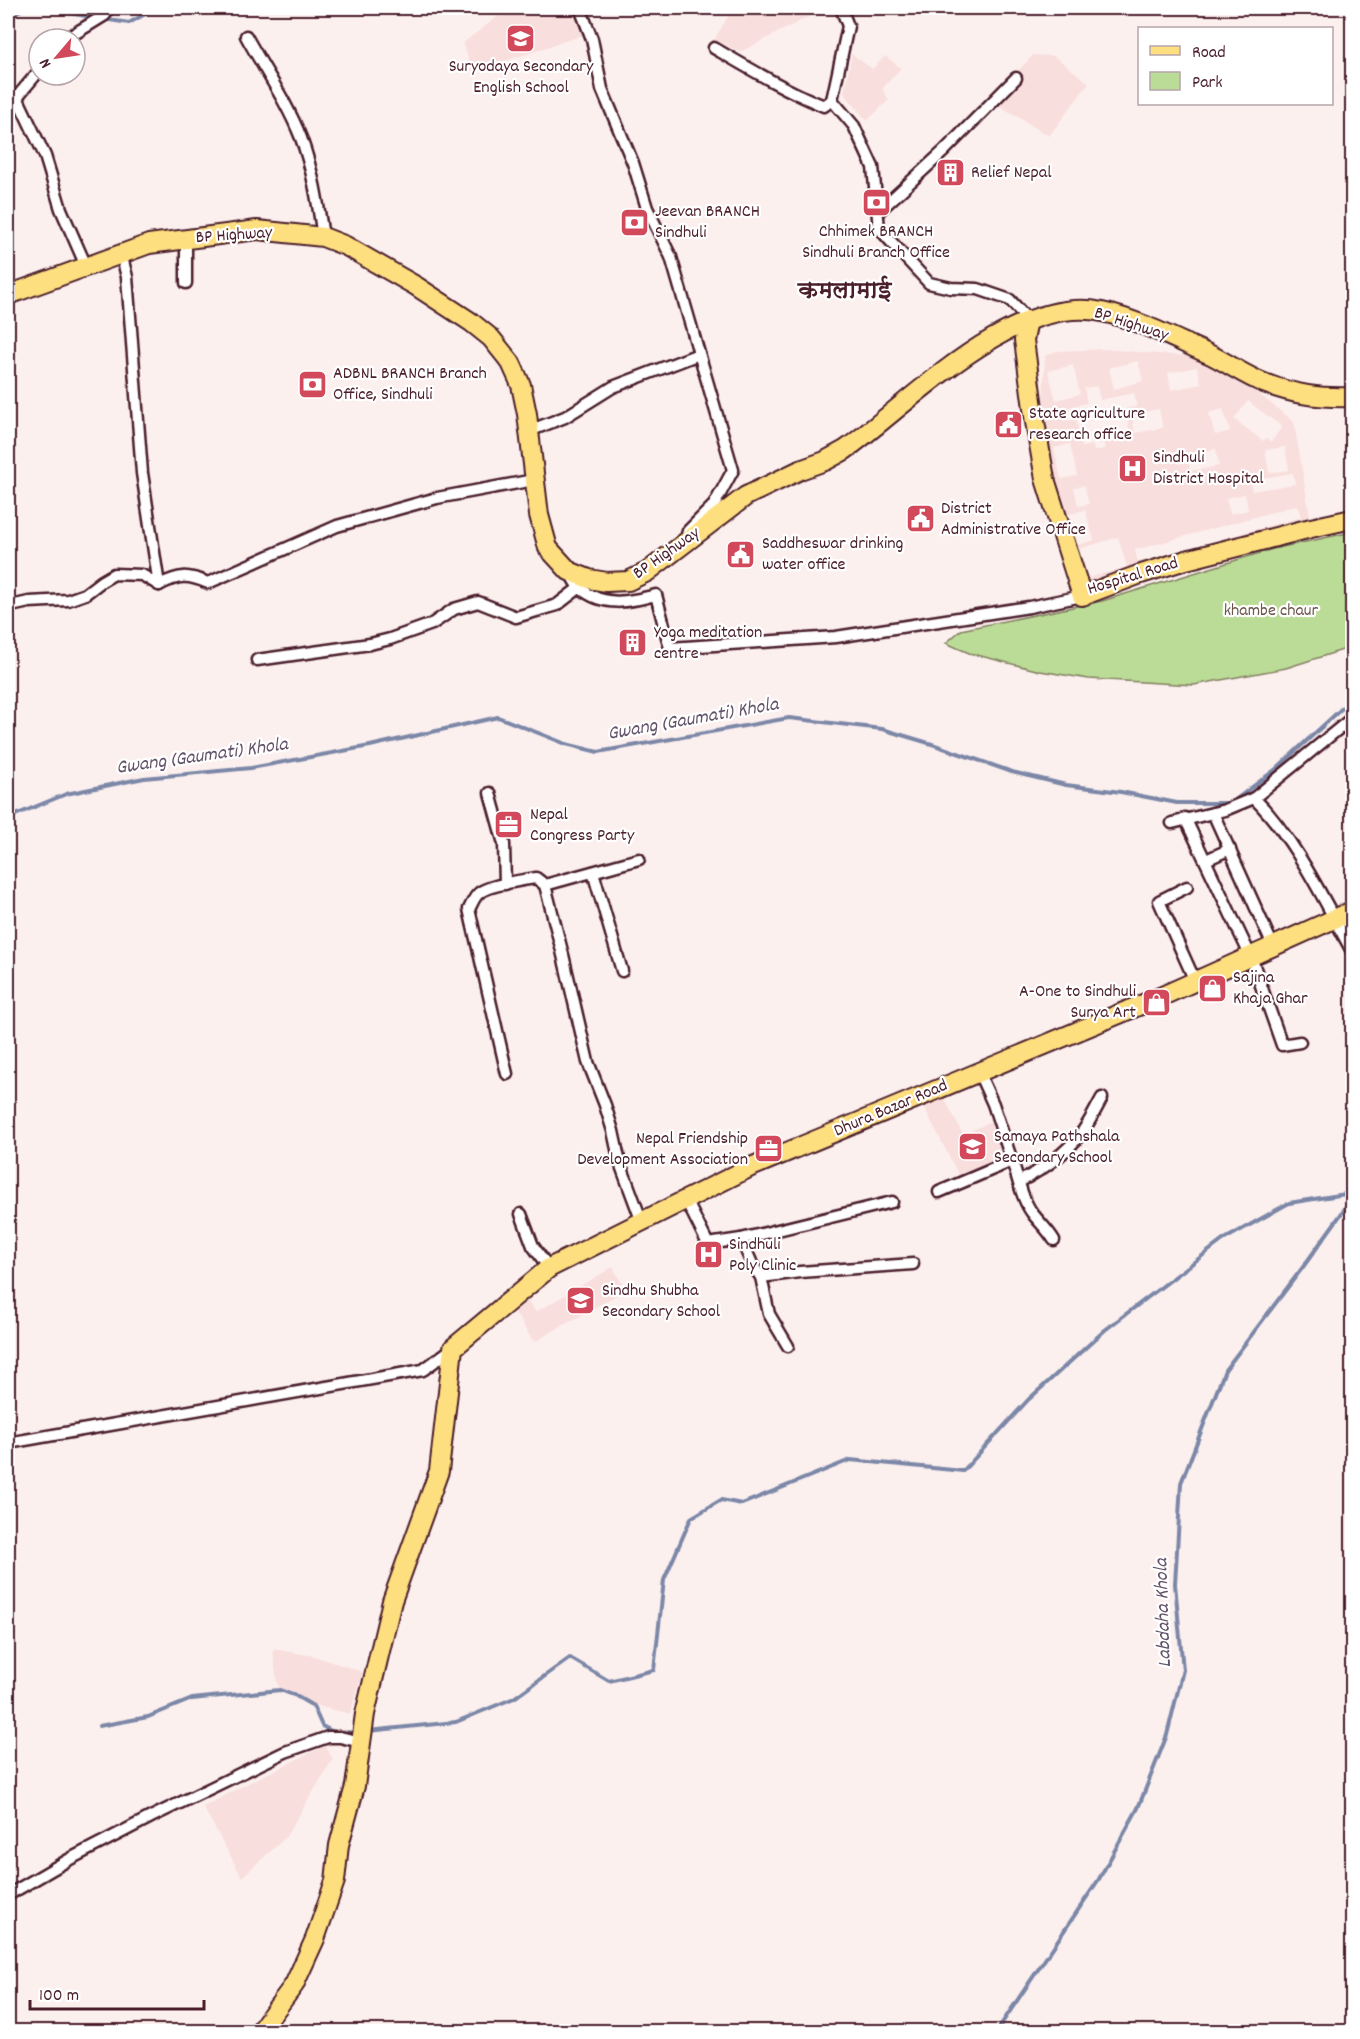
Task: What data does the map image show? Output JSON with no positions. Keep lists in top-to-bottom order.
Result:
{
  "streets": {
    "main road": ["BP Highway", "Hospital Road", "Dhura Bazar Road"]
  },
  "crossings": [
    ["BP Highway", "Hospital Road"]
  ],
  "districts": ["कमलामाई"],
  "water": ["Gwang (Gaumati) Khola", "Labdaha Khola"],
  "parks": ["khambe chaur"],
  "places": {
    "school or university": ["Suryodaya Secondary English School", "Samaya Pathshala Secondary School", "Sindhu Shubha Secondary School"],
    "building": ["Relief Nepal", "Yoga meditation centre"],
    "bank": ["Chhimek BRANCH Sindhuli Branch Office", "Jeevan BRANCH Sindhuli", "ADBNL BRANCH Branch Office, Sindhuli"],
    "public building": ["State agriculture research office", "District Administrative Office", "Saddheswar drinking water office"],
    "hospital": ["Sindhuli District Hospital", "Sindhuli Poly Clinic"],
    "office": ["Nepal Congress Party", "Nepal Friendship Development Association"],
    "shop": ["Sajina Khaja Ghar", "A-One to Sindhuli Surya Art"]
  },
  "legend": ["Road", "Park"],
  "scale_bar": "100 m",
  "north": "bottom left"
}
